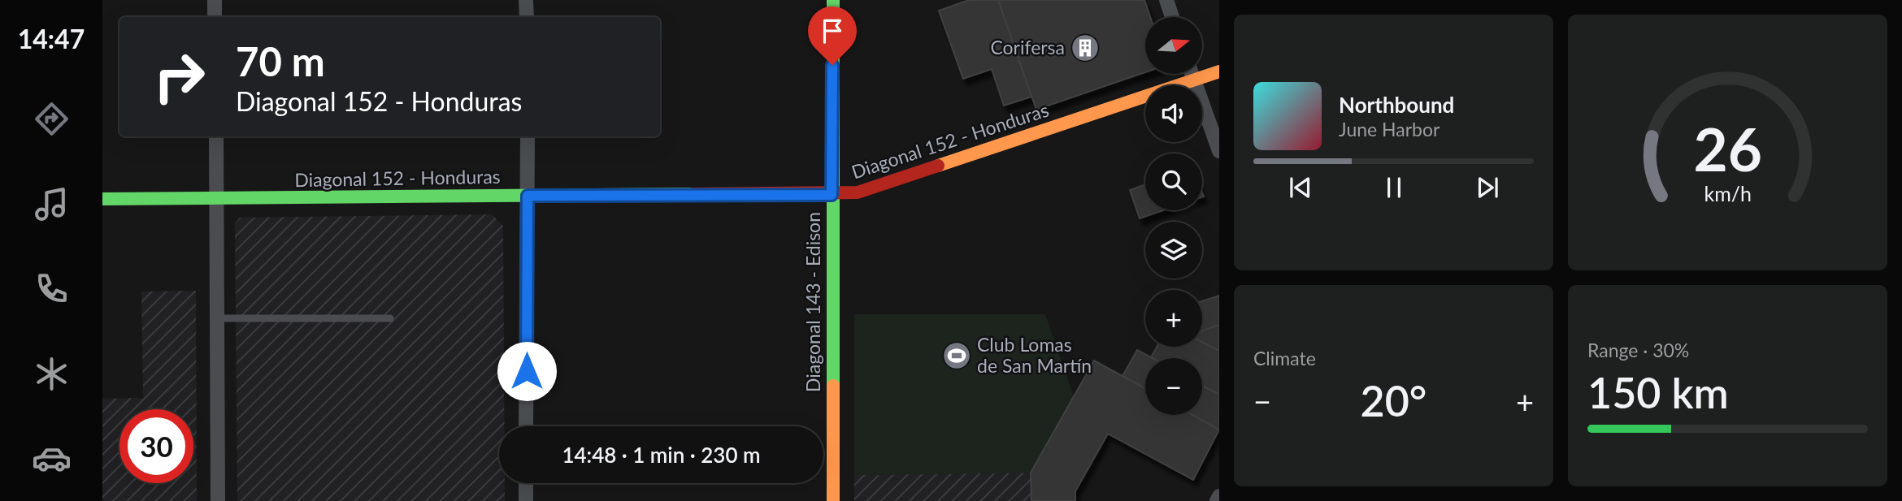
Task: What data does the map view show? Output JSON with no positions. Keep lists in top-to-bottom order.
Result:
{
  "streets": {
    "street": ["Diagonal 152 - Honduras", "Diagonal 143 - Edison"]
  },
  "crossings": [
    ["Diagonal 152 - Honduras", "Diagonal 143 - Edison"]
  ],
  "places": {
    "building": ["Corifersa"],
    "sports": ["Club Lomas de San Martín"]
  },
  "north": "right",
  "page": {
    "tabs": "14:47",
    "map_buttons": ["+", "−"],
    "turn": ["70 m", "Diagonal 152 - Honduras"],
    "song": ["Northbound", "June Harbor"],
    "tile": [
      "Climate",
      ["Range · 30%", "150 km"]
    ],
    "heat": ["−", "20°", "+"],
    "limit": "30",
    "trip": "14:48 · 1 min · 230 m",
    "gauge": ["26", "km/h"]
  }
}
